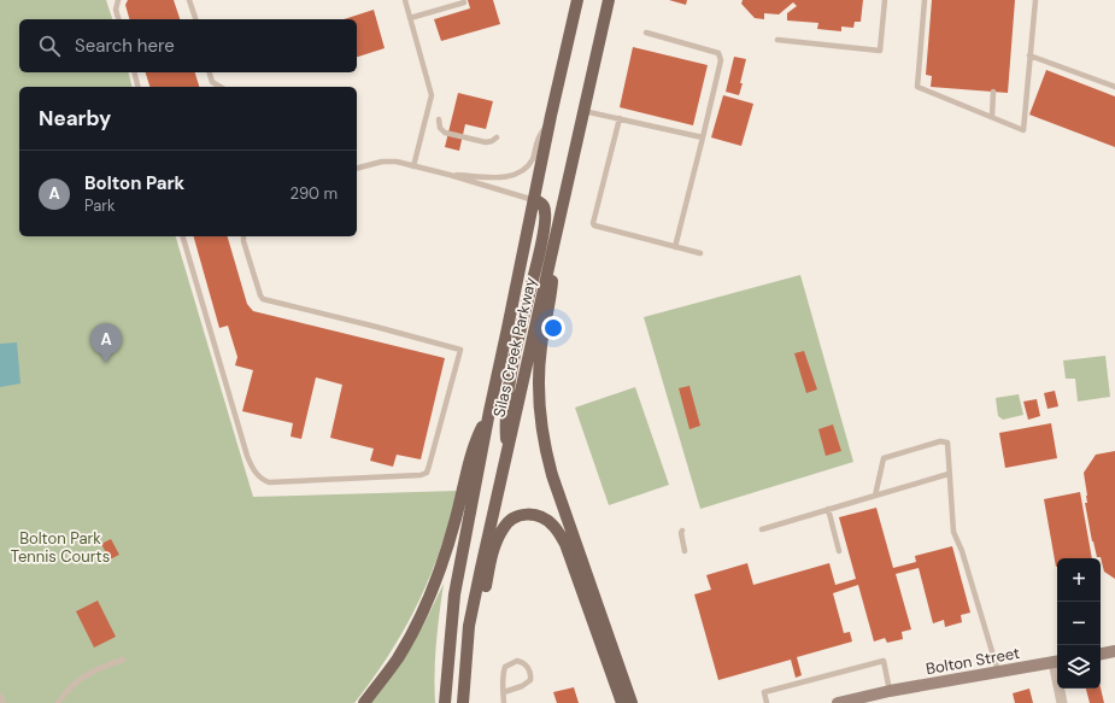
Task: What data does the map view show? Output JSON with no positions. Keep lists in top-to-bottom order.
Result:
{
  "streets": {
    "main road": ["Silas Creek Parkway"],
    "street": ["Bolton Street"]
  },
  "parks": ["Bolton Park Tennis Courts"],
  "page": {
    "search": "Search here",
    "heading": "Nearby",
    "list": [
      {
        "mark": "A",
        "name": "Bolton Park",
        "note": "Park",
        "value": "290 m"
      }
    ],
    "pins": "A",
    "map_buttons": ["+", "−"]
  }
}
